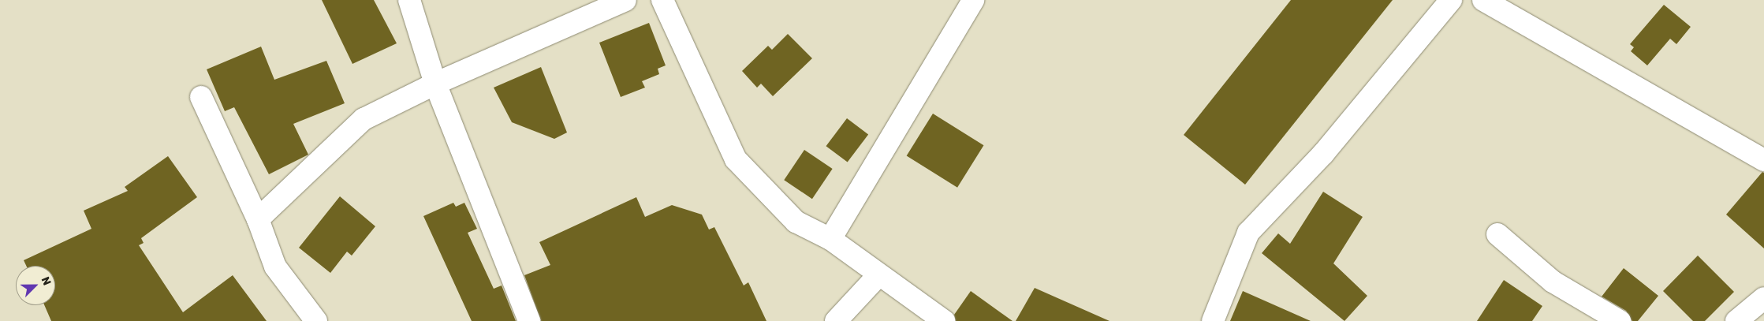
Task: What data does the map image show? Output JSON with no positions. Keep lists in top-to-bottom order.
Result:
{
  "north": "top right"
}
